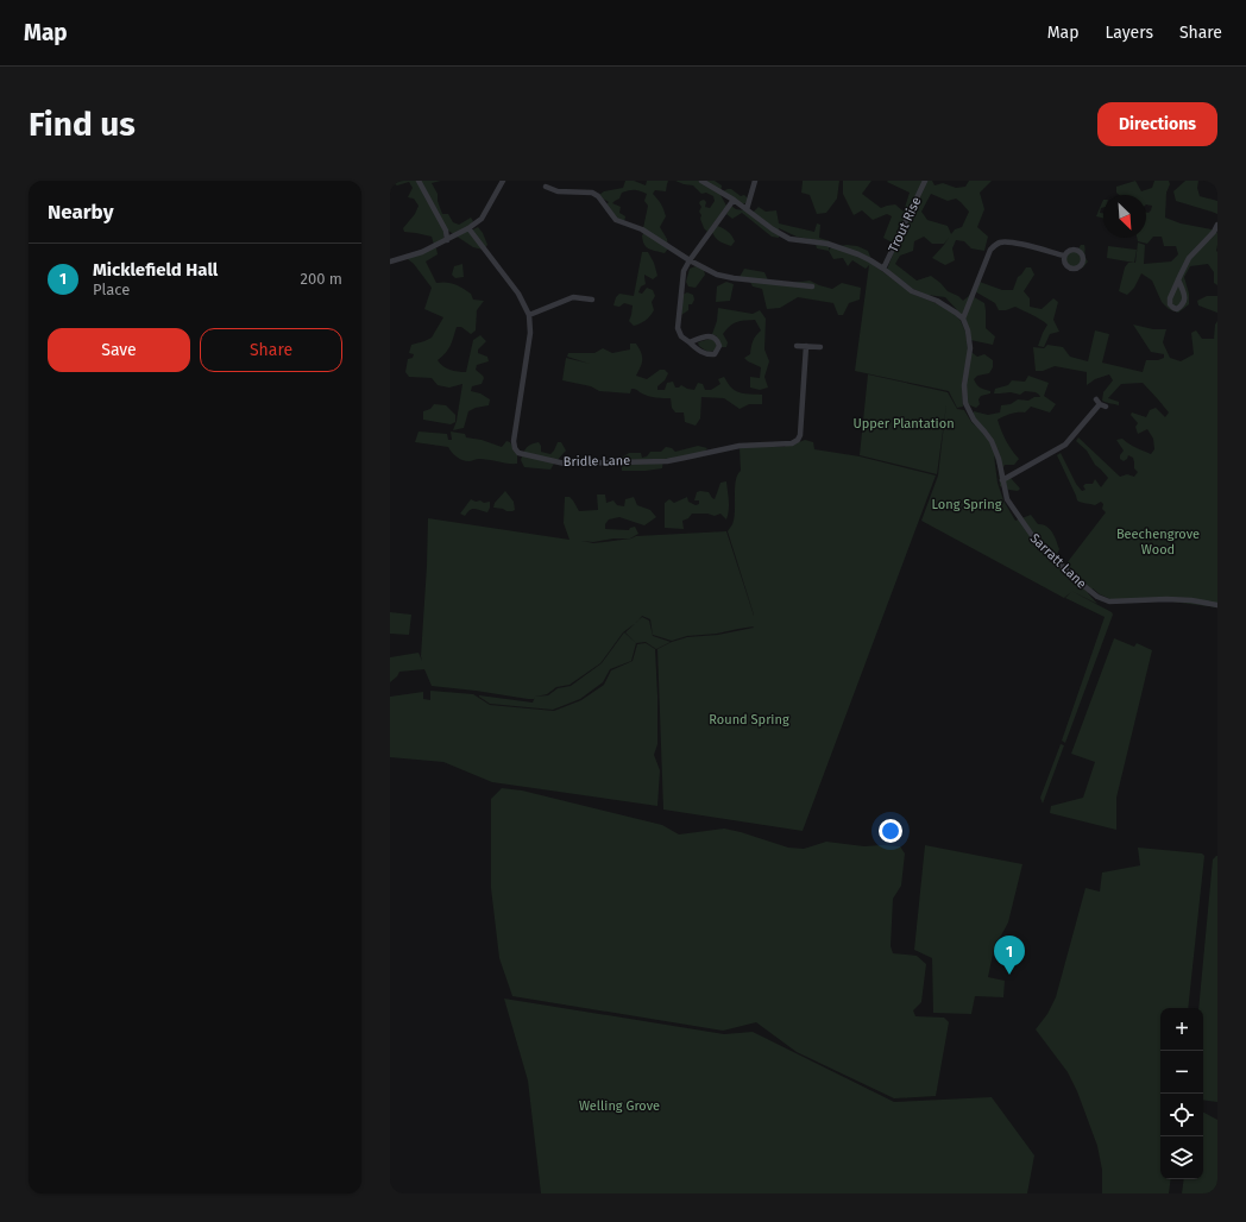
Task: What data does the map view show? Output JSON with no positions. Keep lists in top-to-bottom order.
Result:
{
  "streets": {
    "street": ["Trout Rise", "Bridle Lane", "Sarratt Lane"]
  },
  "parks": [
    "Upper Plantation",
    "Long Spring",
    "Beechengrove Wood",
    "Round Spring",
    "Welling Grove"
  ],
  "north": "bottom right",
  "page": {
    "header": "Map",
    "nav": ["Map", "Layers", "Share"],
    "buttons": [
      "Directions",
      ["Save", "Share"]
    ],
    "title": "Find us",
    "heading": "Nearby",
    "list": [
      {
        "mark": "1",
        "name": "Micklefield Hall",
        "note": "Place",
        "value": "200 m"
      }
    ],
    "pins": "1",
    "map_buttons": ["+", "−"]
  }
}
